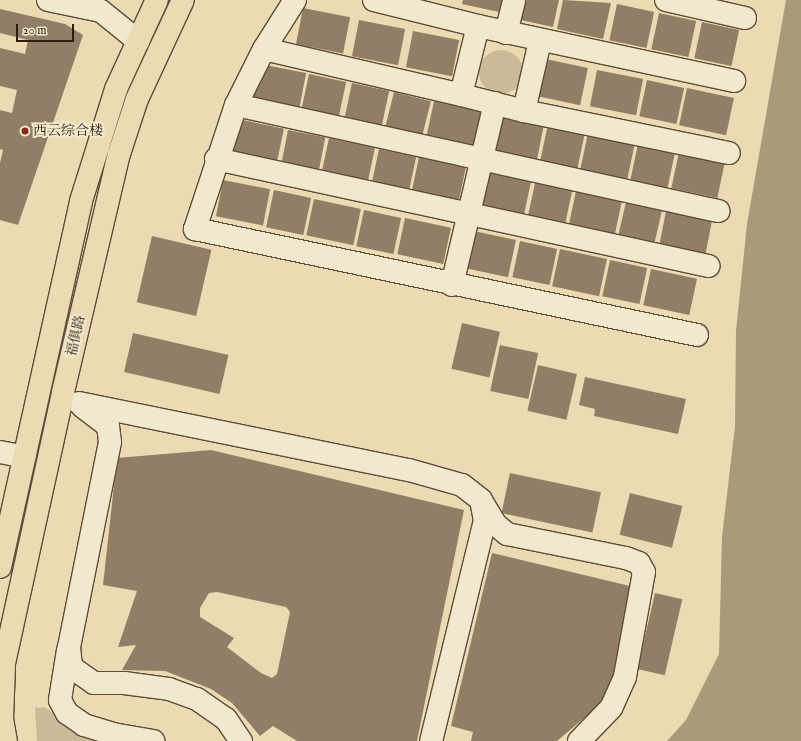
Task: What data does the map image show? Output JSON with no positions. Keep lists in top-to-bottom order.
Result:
{
  "streets": {
    "main road": ["福俱路"]
  },
  "places": ["西云综合楼"],
  "scale_bar": "20 m"
}
